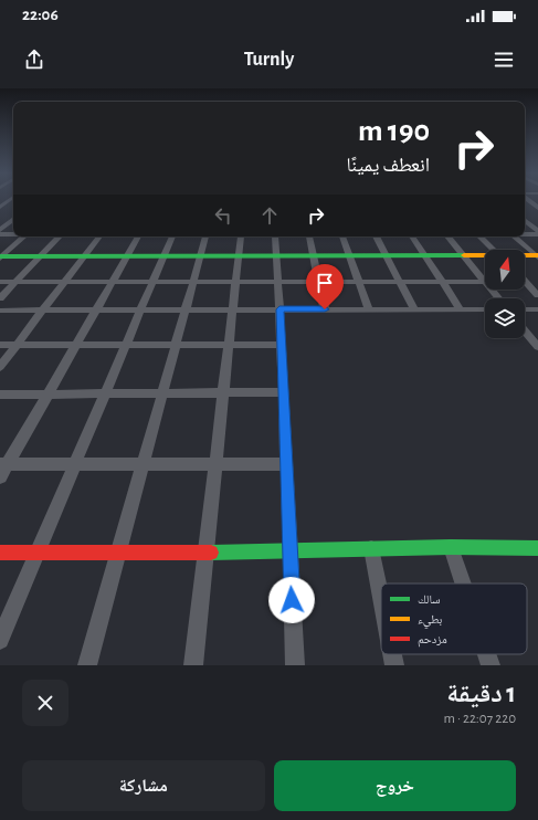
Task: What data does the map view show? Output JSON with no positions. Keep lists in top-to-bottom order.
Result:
{
  "legend": ["سالك", "بطيء", "مزدحم"],
  "north": "top",
  "page": {
    "status": "22:06",
    "header": "Turnly",
    "turn": ["190 m", "انعطف يمينًا"],
    "heading": ["1 دقيقة", "220 m · 22:07"],
    "buttons": ["خروج", "مشاركة"]
  }
}
